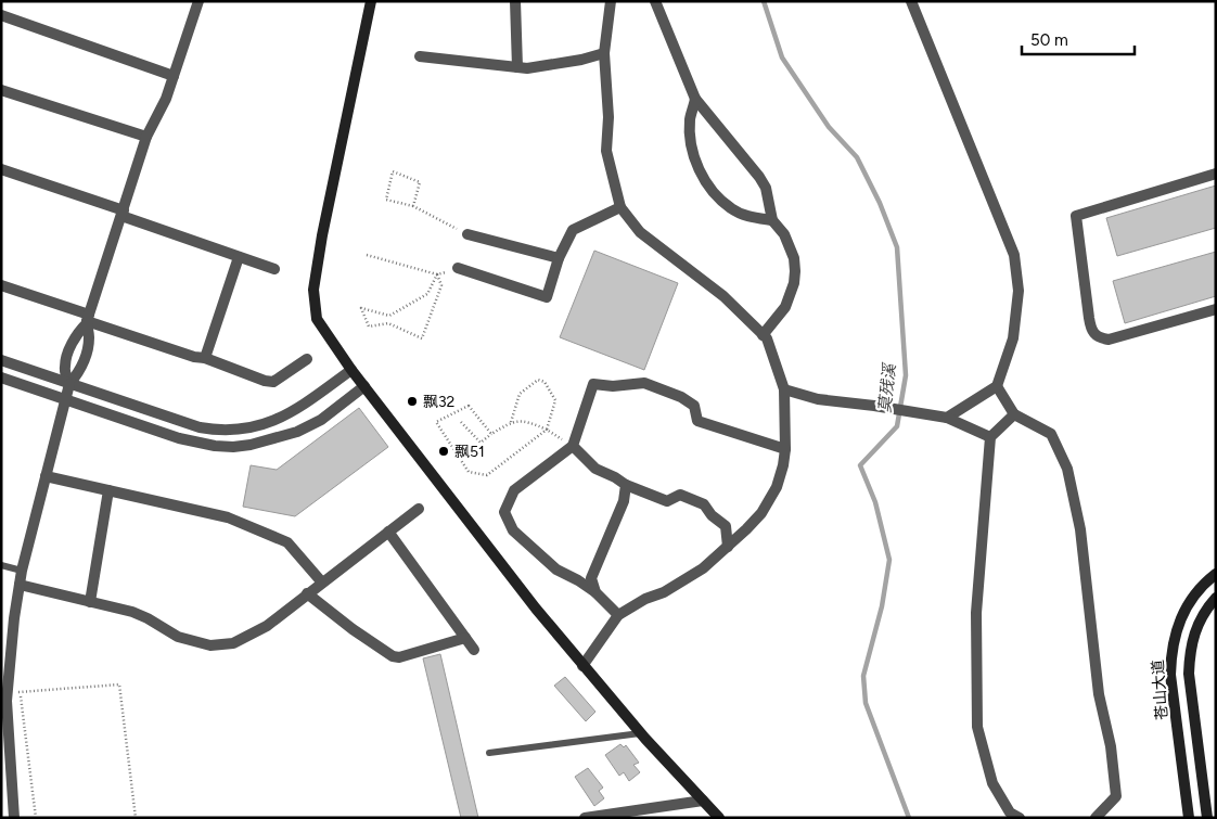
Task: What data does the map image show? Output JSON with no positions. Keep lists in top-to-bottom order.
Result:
{
  "streets": {
    "street": ["苍山大道"]
  },
  "water": ["莫残溪"],
  "places": ["飘32", "飘51"],
  "scale_bar": "50 m"
}
